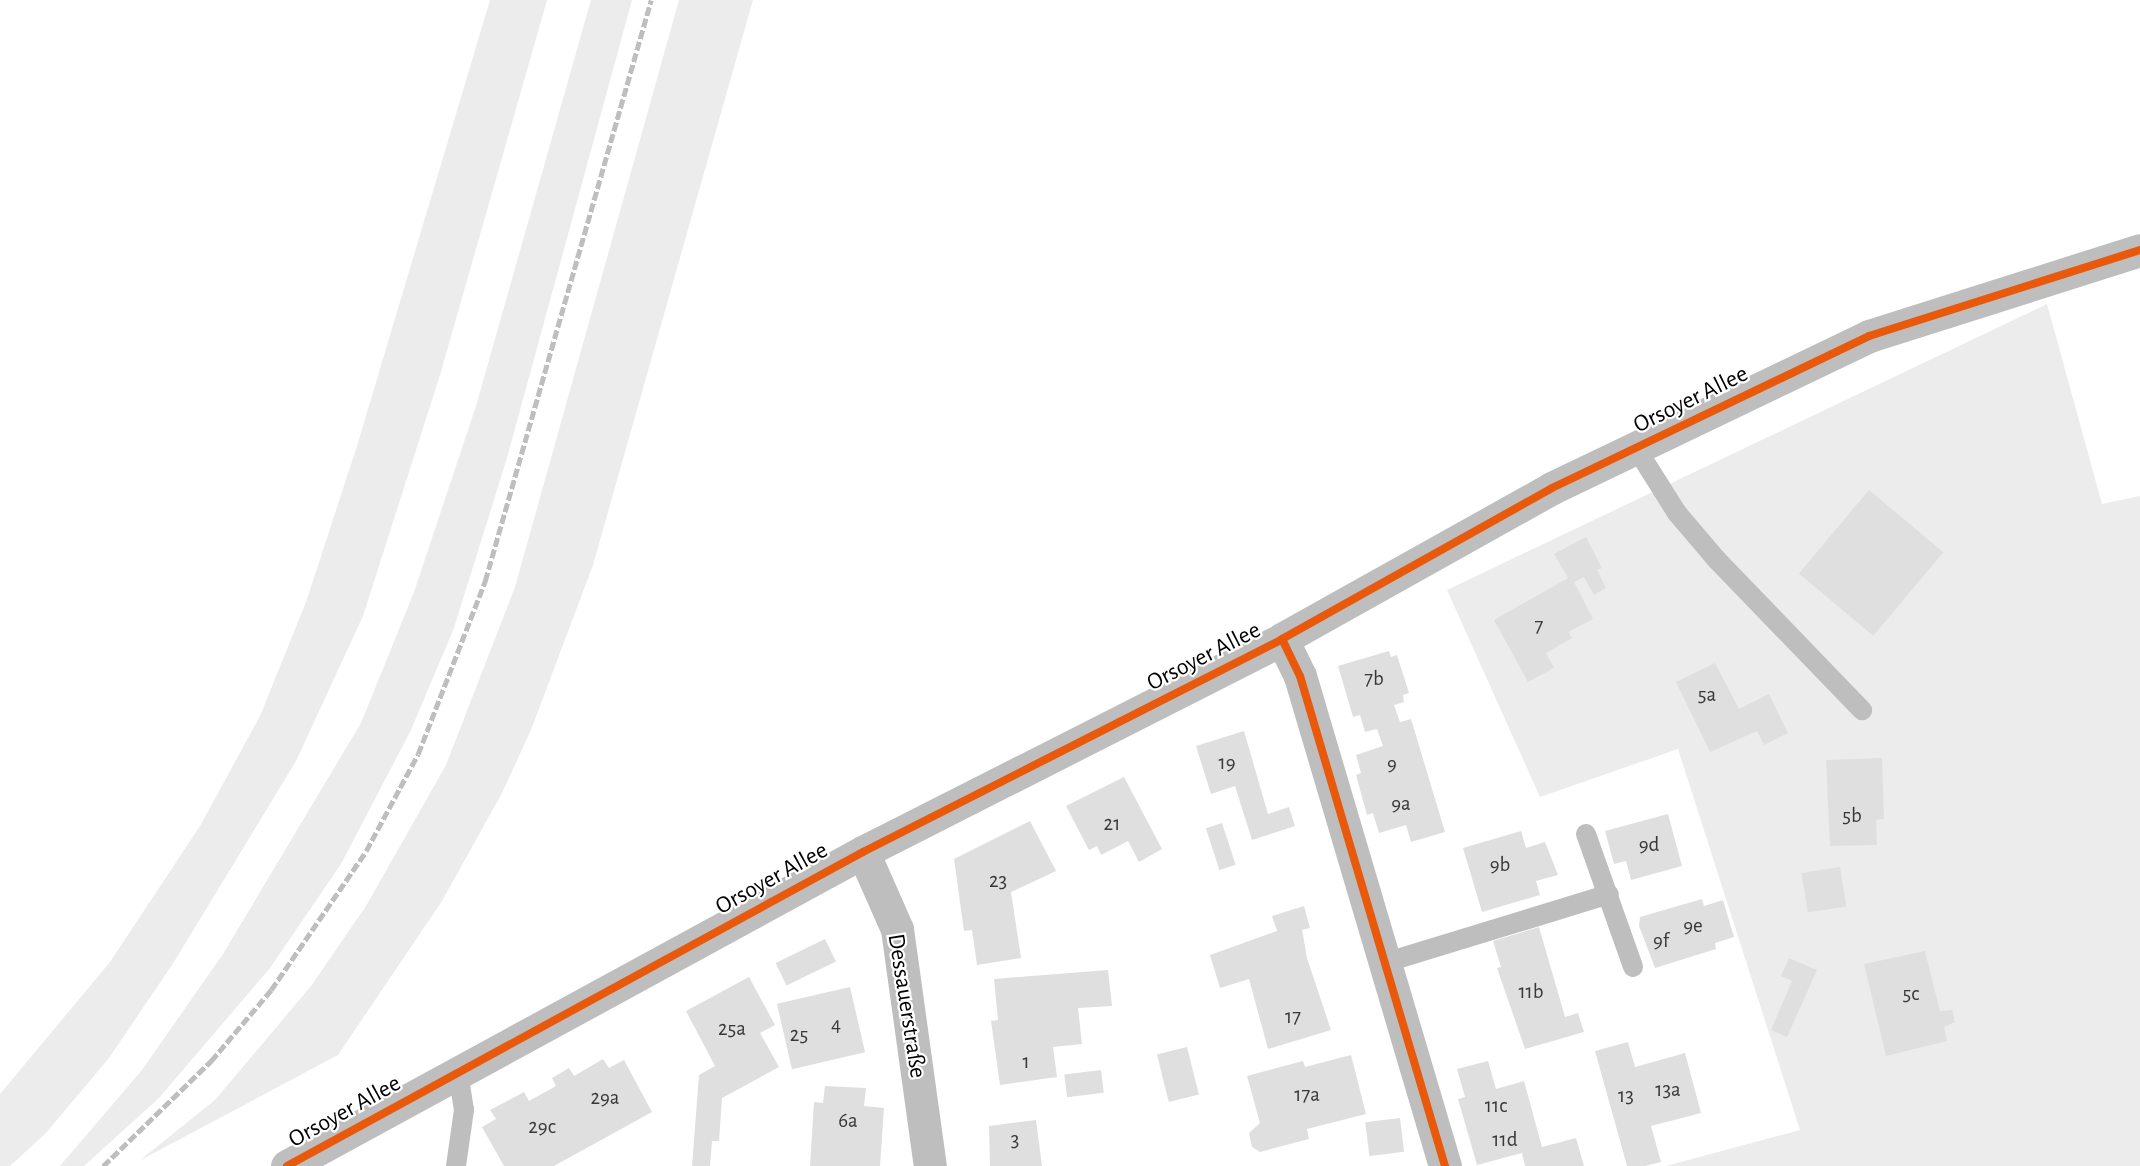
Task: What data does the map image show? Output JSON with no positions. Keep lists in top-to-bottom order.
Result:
{
  "streets": {
    "street": ["Orsoyer Allee", "Dessauerstraße"]
  },
  "crossings": [
    ["Orsoyer Allee", "Dessauerstraße"]
  ],
  "house_numbers": [
    "7",
    "7b",
    "5a",
    "19",
    "9",
    "9a",
    "5b",
    "21",
    "9d",
    "9b",
    "23",
    "9e",
    "9f",
    "11b",
    "5c",
    "17",
    "4",
    "25a",
    "25",
    "1",
    "13a",
    "17a",
    "13",
    "29a",
    "11c",
    "6a",
    "29c",
    "3",
    "11d"
  ]
}
